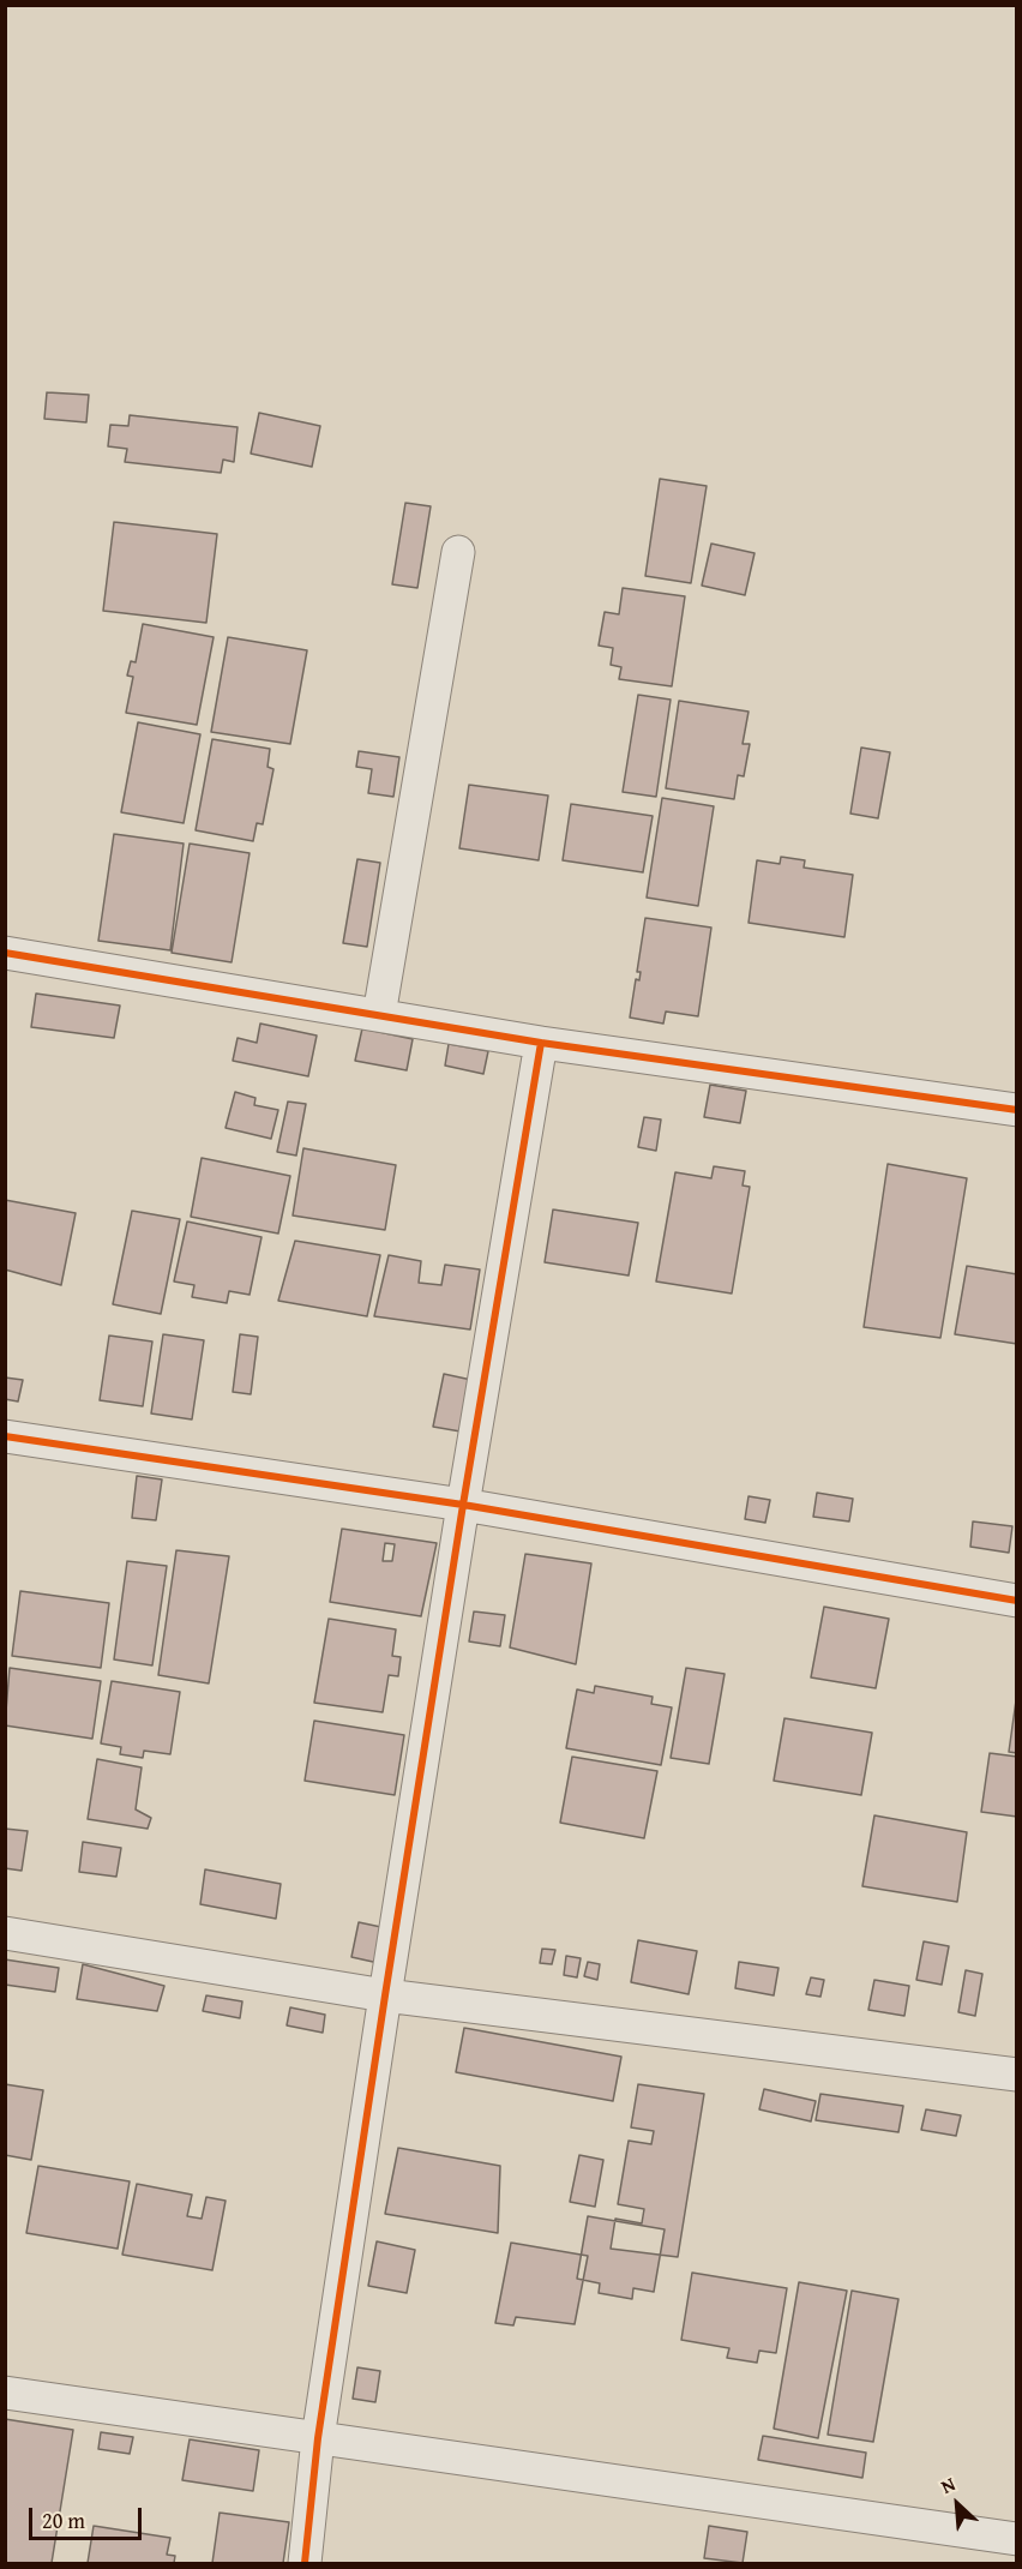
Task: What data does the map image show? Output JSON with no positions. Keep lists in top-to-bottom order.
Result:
{
  "scale_bar": "20 m",
  "north": "top left"
}
